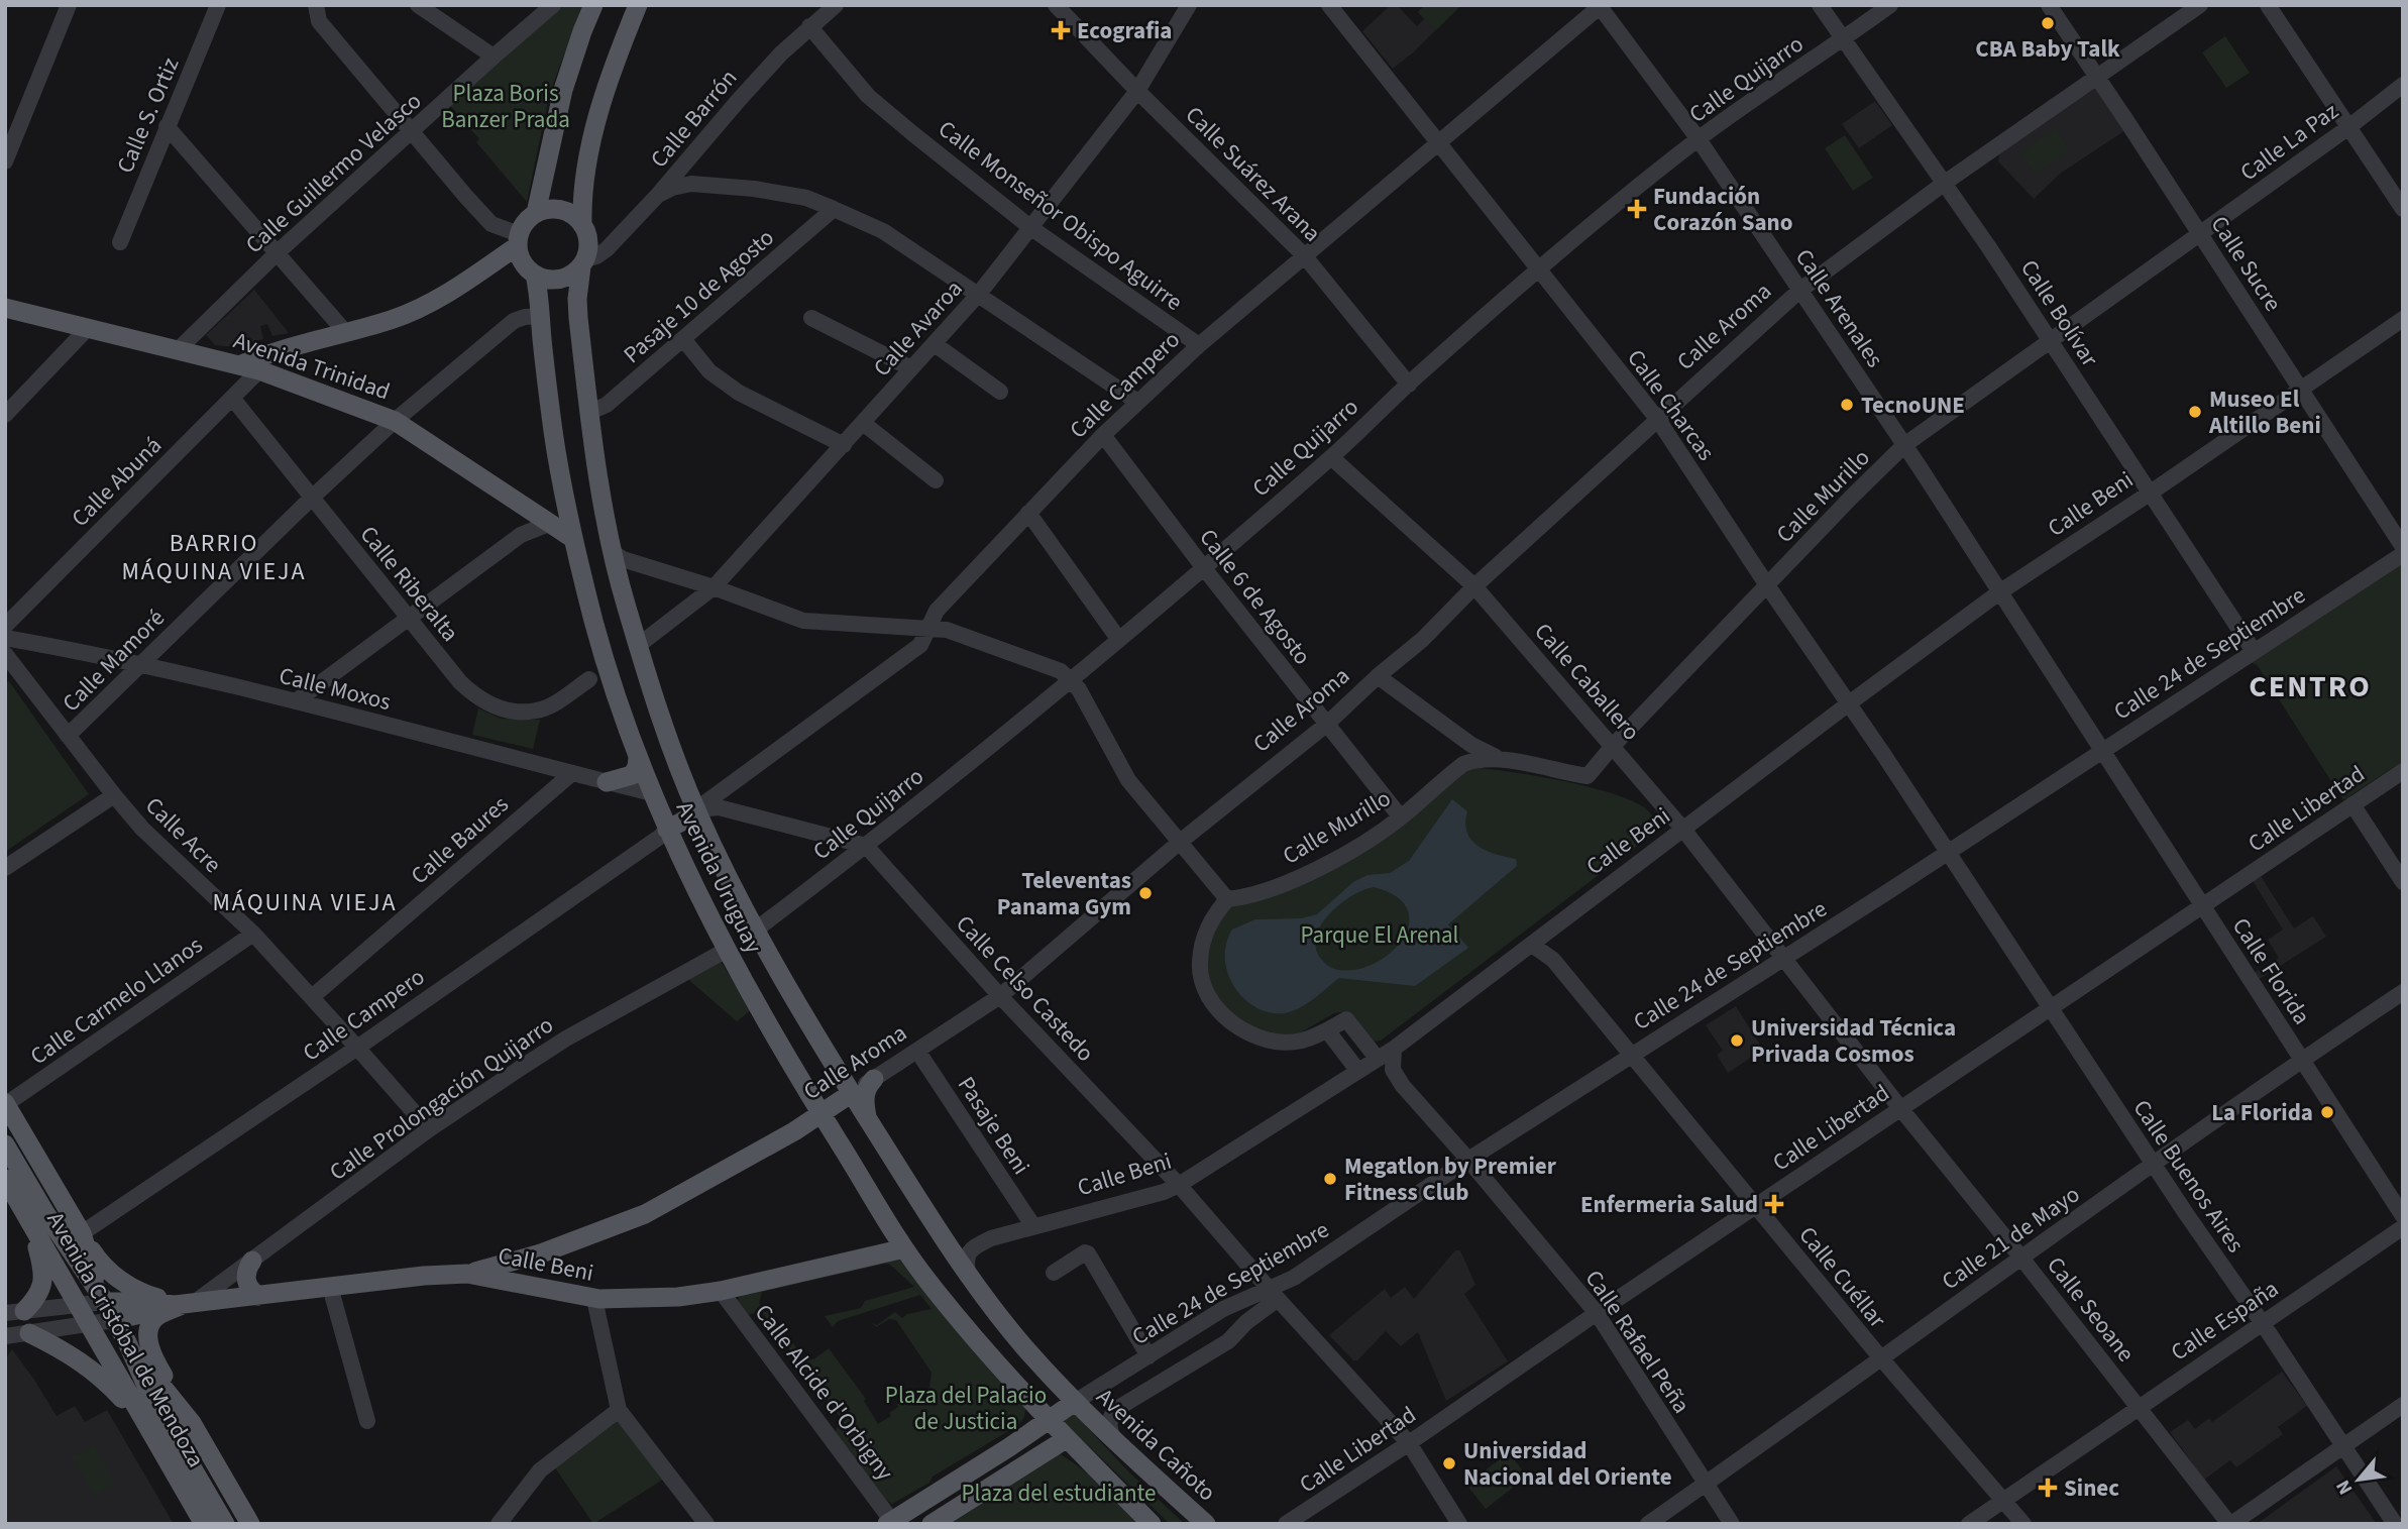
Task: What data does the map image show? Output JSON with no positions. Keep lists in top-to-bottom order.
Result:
{
  "streets": {
    "main road": [
      "Calle Aroma",
      "Avenida Trinidad",
      "Calle Beni",
      "Avenida Uruguay",
      "Avenida Cristóbal de Mendoza",
      "Avenida Cañoto"
    ],
    "street": [
      "Calle Quijarro",
      "Calle S. Ortiz",
      "Calle Barrón",
      "Calle La Paz",
      "Calle Guillermo Velasco",
      "Calle Suárez Arana",
      "Calle Monseñor Obispo Aguirre",
      "Calle Sucre",
      "Pasaje 10 de Agosto",
      "Calle Arenales",
      "Calle Bolívar",
      "Calle Avaroa",
      "Calle Campero",
      "Calle Charcas",
      "Calle Abuná",
      "Calle Murillo",
      "Calle Riberalta",
      "Calle 6 de Agosto",
      "Calle 24 de Septiembre",
      "Calle Mamoré",
      "Calle Caballero",
      "Calle Moxos",
      "Calle Libertad",
      "Calle Acre",
      "Calle Baures",
      "Calle Florida",
      "Calle Celso Castedo",
      "Calle Carmelo Llanos",
      "Calle Prolongación Quijarro",
      "Pasaje Beni",
      "Calle Buenos Aires",
      "Calle 21 de Mayo",
      "Calle Cuéllar",
      "Calle Seoane",
      "Calle España",
      "Calle Rafael Peña",
      "Calle Alcide d'Orbigny"
    ]
  },
  "crossings": [
    ["Calle Quijarro", "Calle Suárez Arana"],
    ["Calle Quijarro", "Calle Arenales"],
    ["Calle Quijarro", "Calle Bolívar"],
    ["Calle Quijarro", "Calle Charcas"],
    ["Calle Quijarro", "Calle 6 de Agosto"],
    ["Calle Quijarro", "Calle Caballero"],
    ["Calle Quijarro", "Avenida Uruguay"],
    ["Calle Quijarro", "Calle Celso Castedo"],
    ["Calle Barrón", "Calle Monseñor Obispo Aguirre"],
    ["Calle Barrón", "Avenida Uruguay"],
    ["Calle La Paz", "Calle Sucre"],
    ["Calle La Paz", "Calle Murillo"],
    ["Calle Guillermo Velasco", "Avenida Trinidad"],
    ["Calle Suárez Arana", "Calle Avaroa"],
    ["Calle Suárez Arana", "Calle Campero"],
    ["Calle Monseñor Obispo Aguirre", "Calle Avaroa"],
    ["Calle Monseñor Obispo Aguirre", "Calle Campero"],
    ["Calle Sucre", "Calle Aroma"],
    ["Calle Sucre", "Calle Murillo"],
    ["Calle Sucre", "Calle Beni"],
    ["Pasaje 10 de Agosto", "Avenida Uruguay"],
    ["Calle Arenales", "Calle Aroma"],
    ["Calle Arenales", "Calle Campero"],
    ["Calle Arenales", "Calle Murillo"],
    ["Calle Arenales", "Calle Beni"],
    ["Calle Arenales", "Calle 24 de Septiembre"],
    ["Calle Arenales", "Calle Florida"],
    ["Calle Bolívar", "Calle Aroma"],
    ["Calle Bolívar", "Calle Murillo"],
    ["Calle Bolívar", "Calle Beni"],
    ["Calle Bolívar", "Calle 24 de Septiembre"],
    ["Calle Aroma", "Calle Charcas"],
    ["Calle Aroma", "Calle Murillo"],
    ["Calle Aroma", "Calle Beni"],
    ["Calle Aroma", "Calle 6 de Agosto"],
    ["Calle Aroma", "Calle Caballero"],
    ["Calle Aroma", "Avenida Uruguay"],
    ["Calle Aroma", "Calle Celso Castedo"],
    ["Calle Aroma", "Pasaje Beni"],
    ["Calle Avaroa", "Avenida Uruguay"],
    ["Avenida Trinidad", "Calle Abuná"],
    ["Avenida Trinidad", "Calle Mamoré"],
    ["Avenida Trinidad", "Avenida Uruguay"],
    ["Calle Campero", "Calle Charcas"],
    ["Calle Campero", "Calle 6 de Agosto"],
    ["Calle Campero", "Calle Acre"],
    ["Calle Campero", "Avenida Uruguay"],
    ["Calle Campero", "Avenida Cristóbal de Mendoza"],
    ["Calle Charcas", "Calle Murillo"],
    ["Calle Charcas", "Calle Beni"],
    ["Calle Charcas", "Calle 24 de Septiembre"],
    ["Calle Charcas", "Calle Buenos Aires"],
    ["Calle Abuná", "Calle Riberalta"],
    ["Calle Murillo", "Calle 6 de Agosto"],
    ["Calle Murillo", "Calle Caballero"],
    ["Calle Beni", "Calle Caballero"],
    ["Calle Beni", "Avenida Uruguay"],
    ["Calle Beni", "Calle Celso Castedo"],
    ["Calle Beni", "Calle Prolongación Quijarro"],
    ["Calle Beni", "Pasaje Beni"],
    ["Calle Beni", "Avenida Cristóbal de Mendoza"],
    ["Calle Beni", "Calle Rafael Peña"],
    ["Calle Beni", "Calle Alcide d'Orbigny"],
    ["Calle Riberalta", "Calle Mamoré"],
    ["Calle 24 de Septiembre", "Calle Caballero"],
    ["Calle 24 de Septiembre", "Avenida Uruguay"],
    ["Calle 24 de Septiembre", "Calle Florida"],
    ["Calle 24 de Septiembre", "Calle Celso Castedo"],
    ["Calle 24 de Septiembre", "Calle Buenos Aires"],
    ["Calle 24 de Septiembre", "Calle Cuéllar"],
    ["Calle 24 de Septiembre", "Calle Seoane"],
    ["Calle 24 de Septiembre", "Calle Rafael Peña"],
    ["Calle 24 de Septiembre", "Avenida Cañoto"],
    ["Calle Mamoré", "Calle Moxos"],
    ["Calle Mamoré", "Calle Acre"],
    ["Calle Mamoré", "Avenida Uruguay"],
    ["Calle Caballero", "Calle Seoane"],
    ["Calle Moxos", "Calle Baures"],
    ["Calle Moxos", "Avenida Uruguay"],
    ["Calle Libertad", "Calle Florida"],
    ["Calle Libertad", "Calle Celso Castedo"],
    ["Calle Libertad", "Calle Buenos Aires"],
    ["Calle Libertad", "Calle Cuéllar"],
    ["Calle Libertad", "Calle Seoane"],
    ["Calle Libertad", "Calle Rafael Peña"],
    ["Calle Acre", "Calle Baures"],
    ["Calle Acre", "Calle Carmelo Llanos"],
    ["Calle Acre", "Calle Prolongación Quijarro"],
    ["Avenida Uruguay", "Calle Prolongación Quijarro"],
    ["Avenida Uruguay", "Avenida Cañoto"],
    ["Calle Florida", "Calle 21 de Mayo"],
    ["Calle Carmelo Llanos", "Avenida Cristóbal de Mendoza"],
    ["Calle Buenos Aires", "Calle 21 de Mayo"],
    ["Calle Buenos Aires", "Calle España"],
    ["Calle 21 de Mayo", "Calle Cuéllar"],
    ["Calle 21 de Mayo", "Calle Seoane"],
    ["Calle 21 de Mayo", "Calle Rafael Peña"],
    ["Calle Cuéllar", "Calle España"],
    ["Calle Seoane", "Calle España"]
  ],
  "districts": ["BARRIO MÁQUINA VIEJA", "CENTRO", "MÁQUINA VIEJA"],
  "parks": [
    "Plaza Boris Banzer Prada",
    "Parque El Arenal",
    "Plaza del Palacio de Justicia",
    "Plaza del estudiante"
  ],
  "places": {
    "other": [
      "CBA Baby Talk",
      "TecnoUNE",
      "Museo El Altillo Beni",
      "Televentas Panama Gym",
      "Universidad Técnica Privada Cosmos",
      "La Florida",
      "Megatlon by Premier Fitness Club",
      "Universidad Nacional del Oriente"
    ],
    "health": [
      "Ecografia",
      "Fundación Corazón Sano",
      "Enfermeria Salud",
      "Sinec"
    ]
  },
  "north": "bottom left"
}
